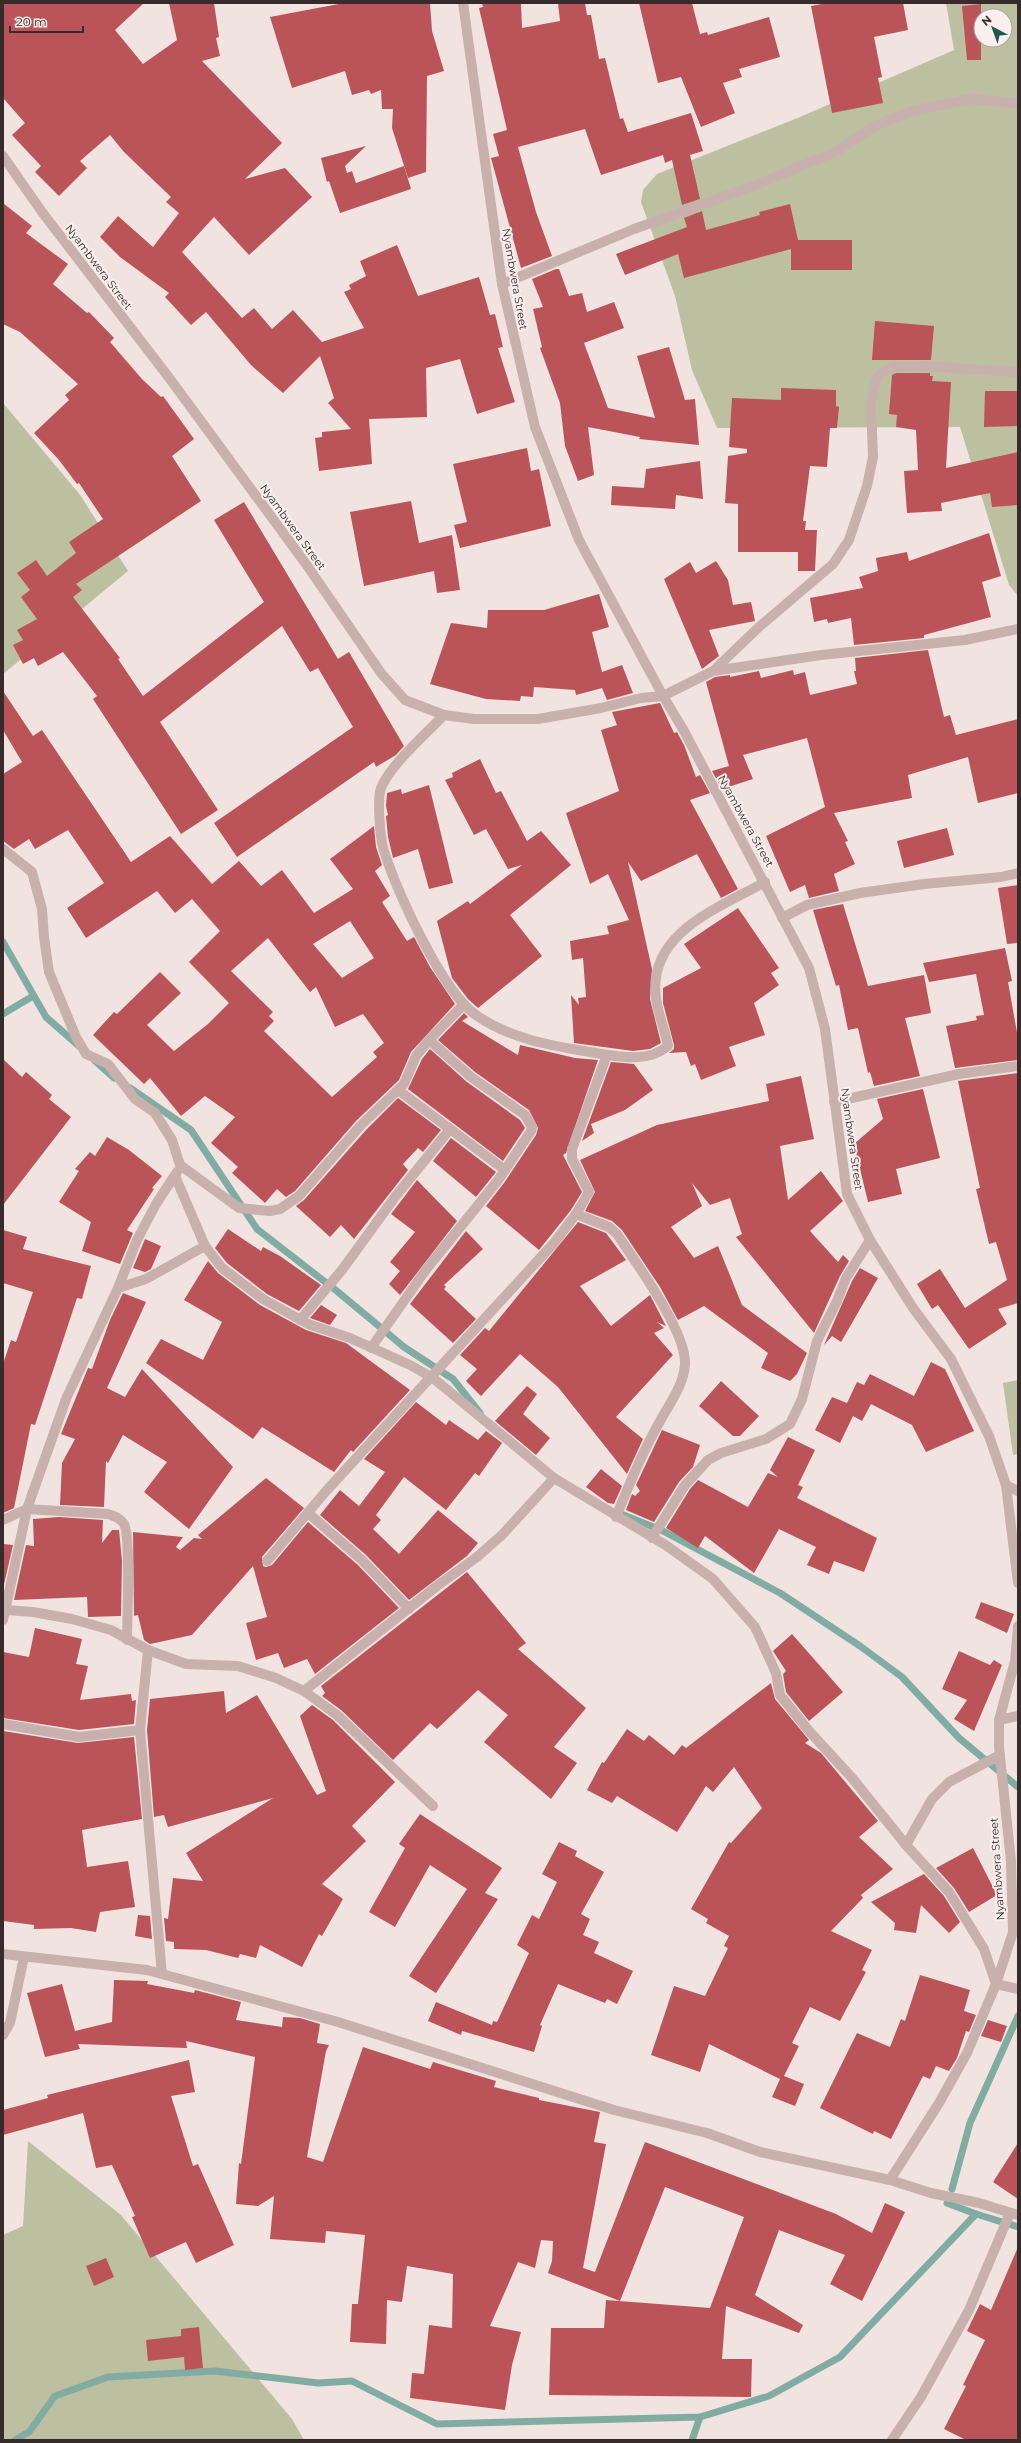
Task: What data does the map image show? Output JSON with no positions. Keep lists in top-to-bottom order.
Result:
{
  "streets": {
    "street": ["Nyambwera Street"]
  },
  "scale_bar": "20 m",
  "north": "top left"
}
